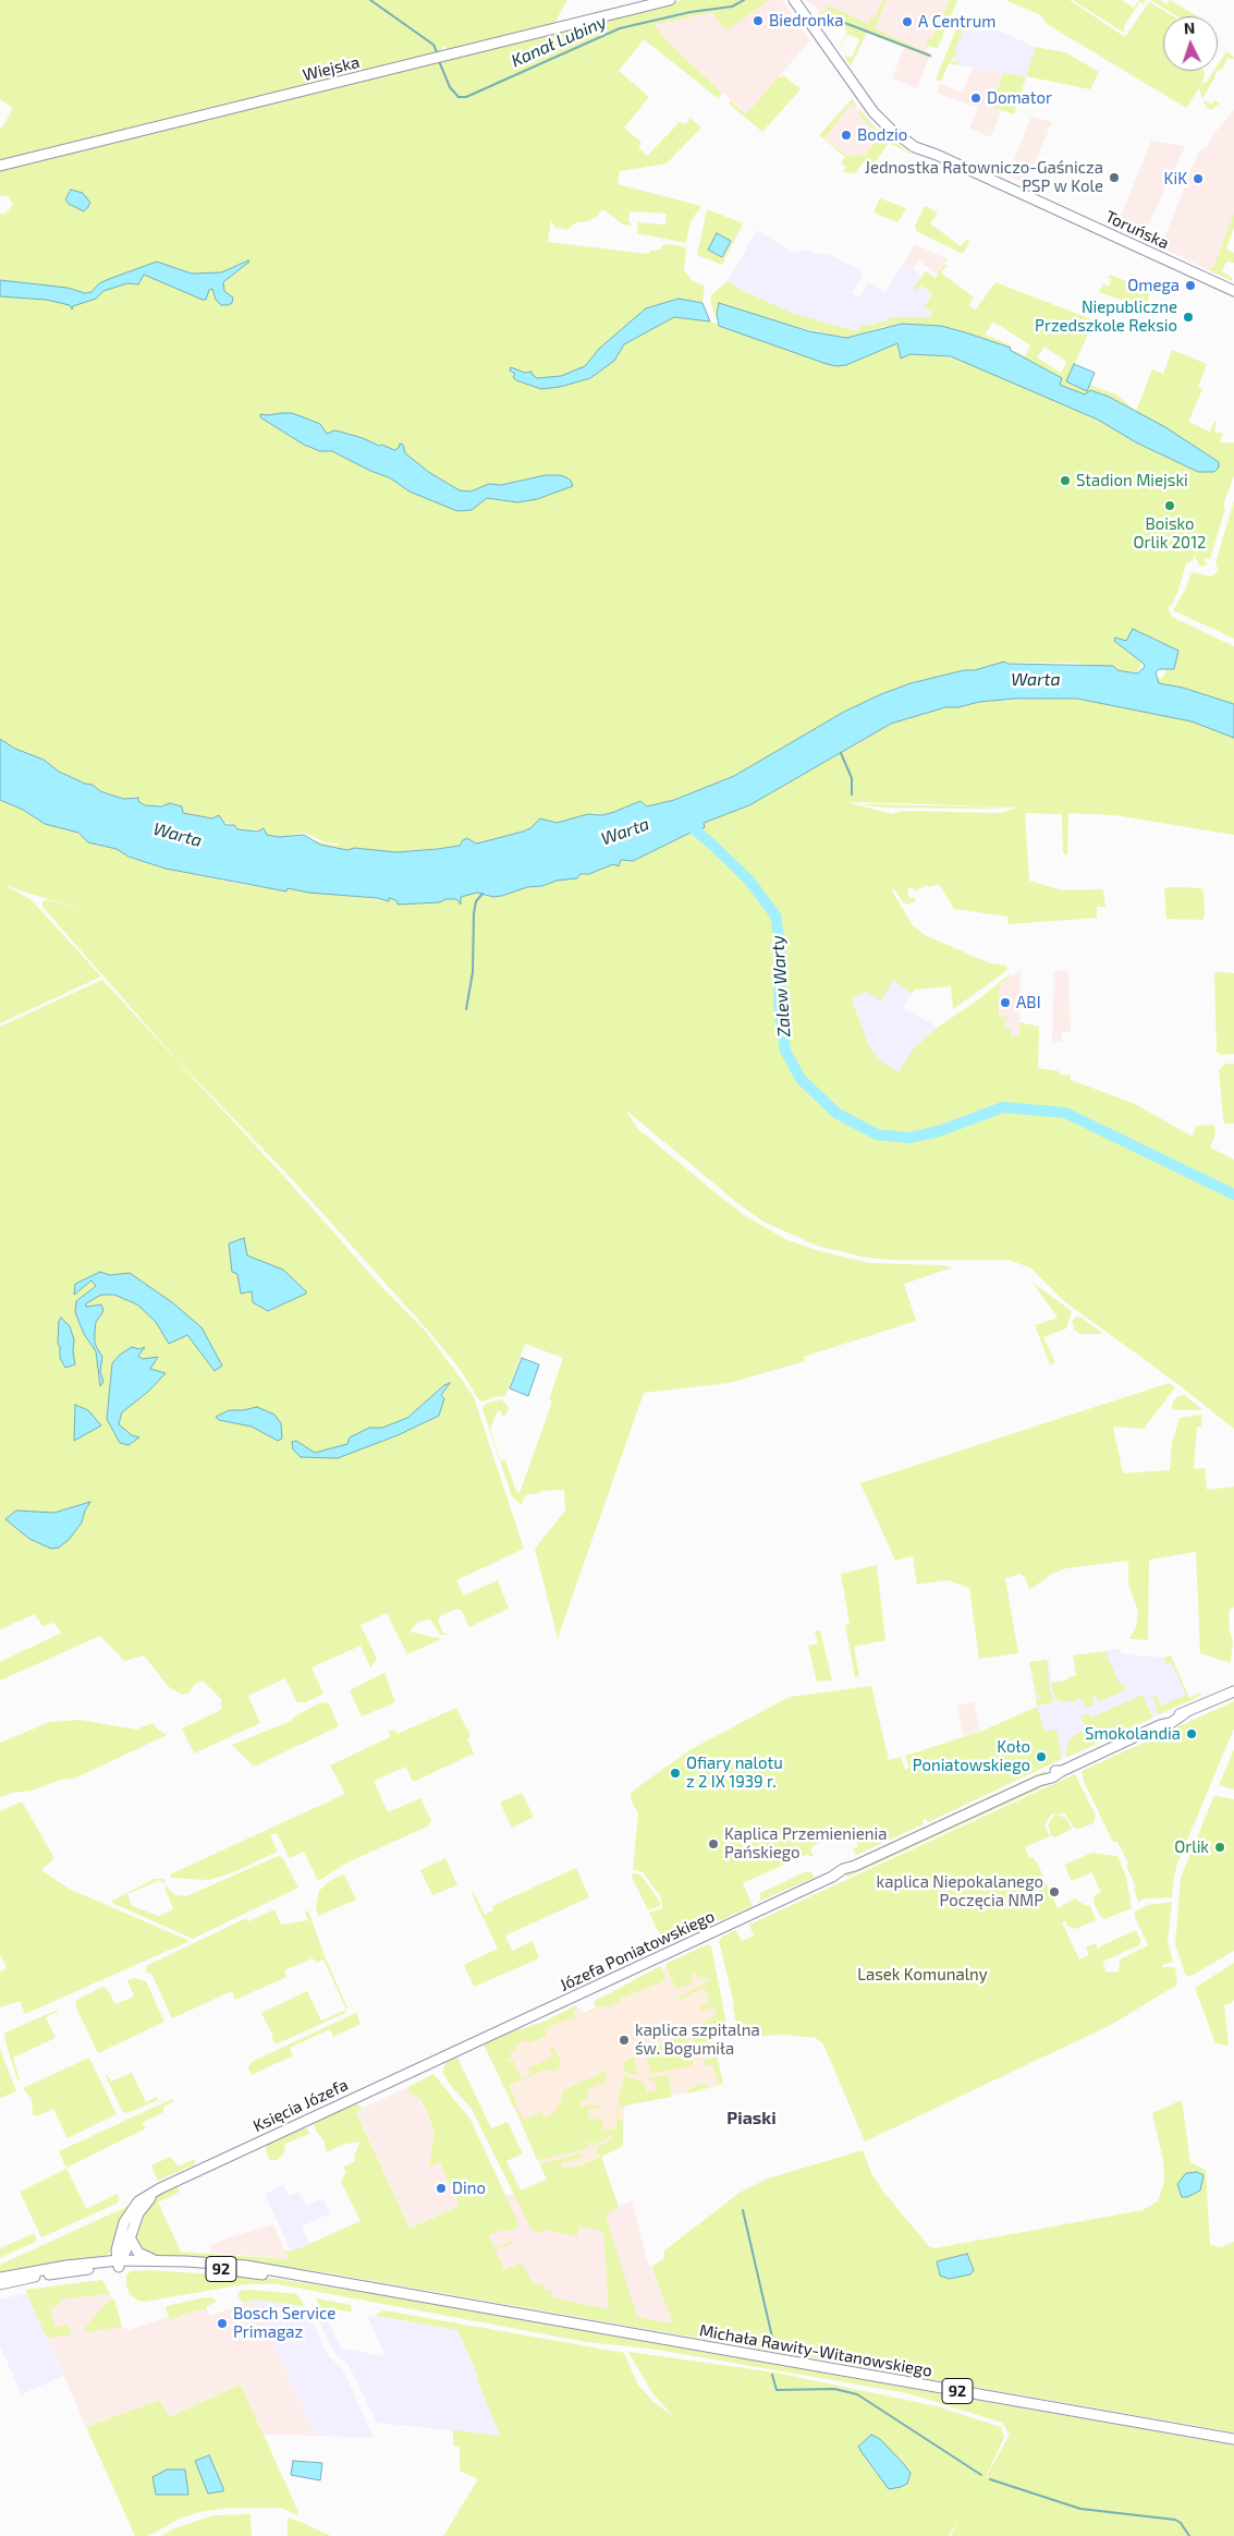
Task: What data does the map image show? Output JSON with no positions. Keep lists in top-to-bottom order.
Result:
{
  "streets": {
    "street": [
      "Wiejska",
      "Toruńska",
      "Józefa Poniatowskiego",
      "Księcia Józefa",
      "92",
      "Michała Rawity-Witanowskiego"
    ]
  },
  "crossings": [
    ["Józefa Poniatowskiego", "Księcia Józefa"],
    ["Księcia Józefa", "92"],
    ["92", "Michała Rawity-Witanowskiego"]
  ],
  "districts": ["Piaski"],
  "water": ["Kanał Lubiny", "Warta", "Zalew Warty"],
  "parks": ["Lasek Komunalny"],
  "places": [
    "Biedronka",
    "A Centrum",
    "Domator",
    "Bodzio",
    "Jednostka Ratowniczo-Gaśnicza PSP w Kole",
    "KiK",
    "Omega",
    "Niepubliczne Przedszkole Reksio",
    "Stadion Miejski",
    "Boisko Orlik 2012",
    "ABI",
    "Smokolandia",
    "Koło Poniatowskiego",
    "Ofiary nalotu z 2 IX 1939 r.",
    "Kaplica Przemienienia Pańskiego",
    "Orlik",
    "kaplica Niepokalanego Poczęcia NMP",
    "kaplica szpitalna św. Bogumiła",
    "Dino",
    "Bosch Service Primagaz"
  ],
  "north": "top"
}
